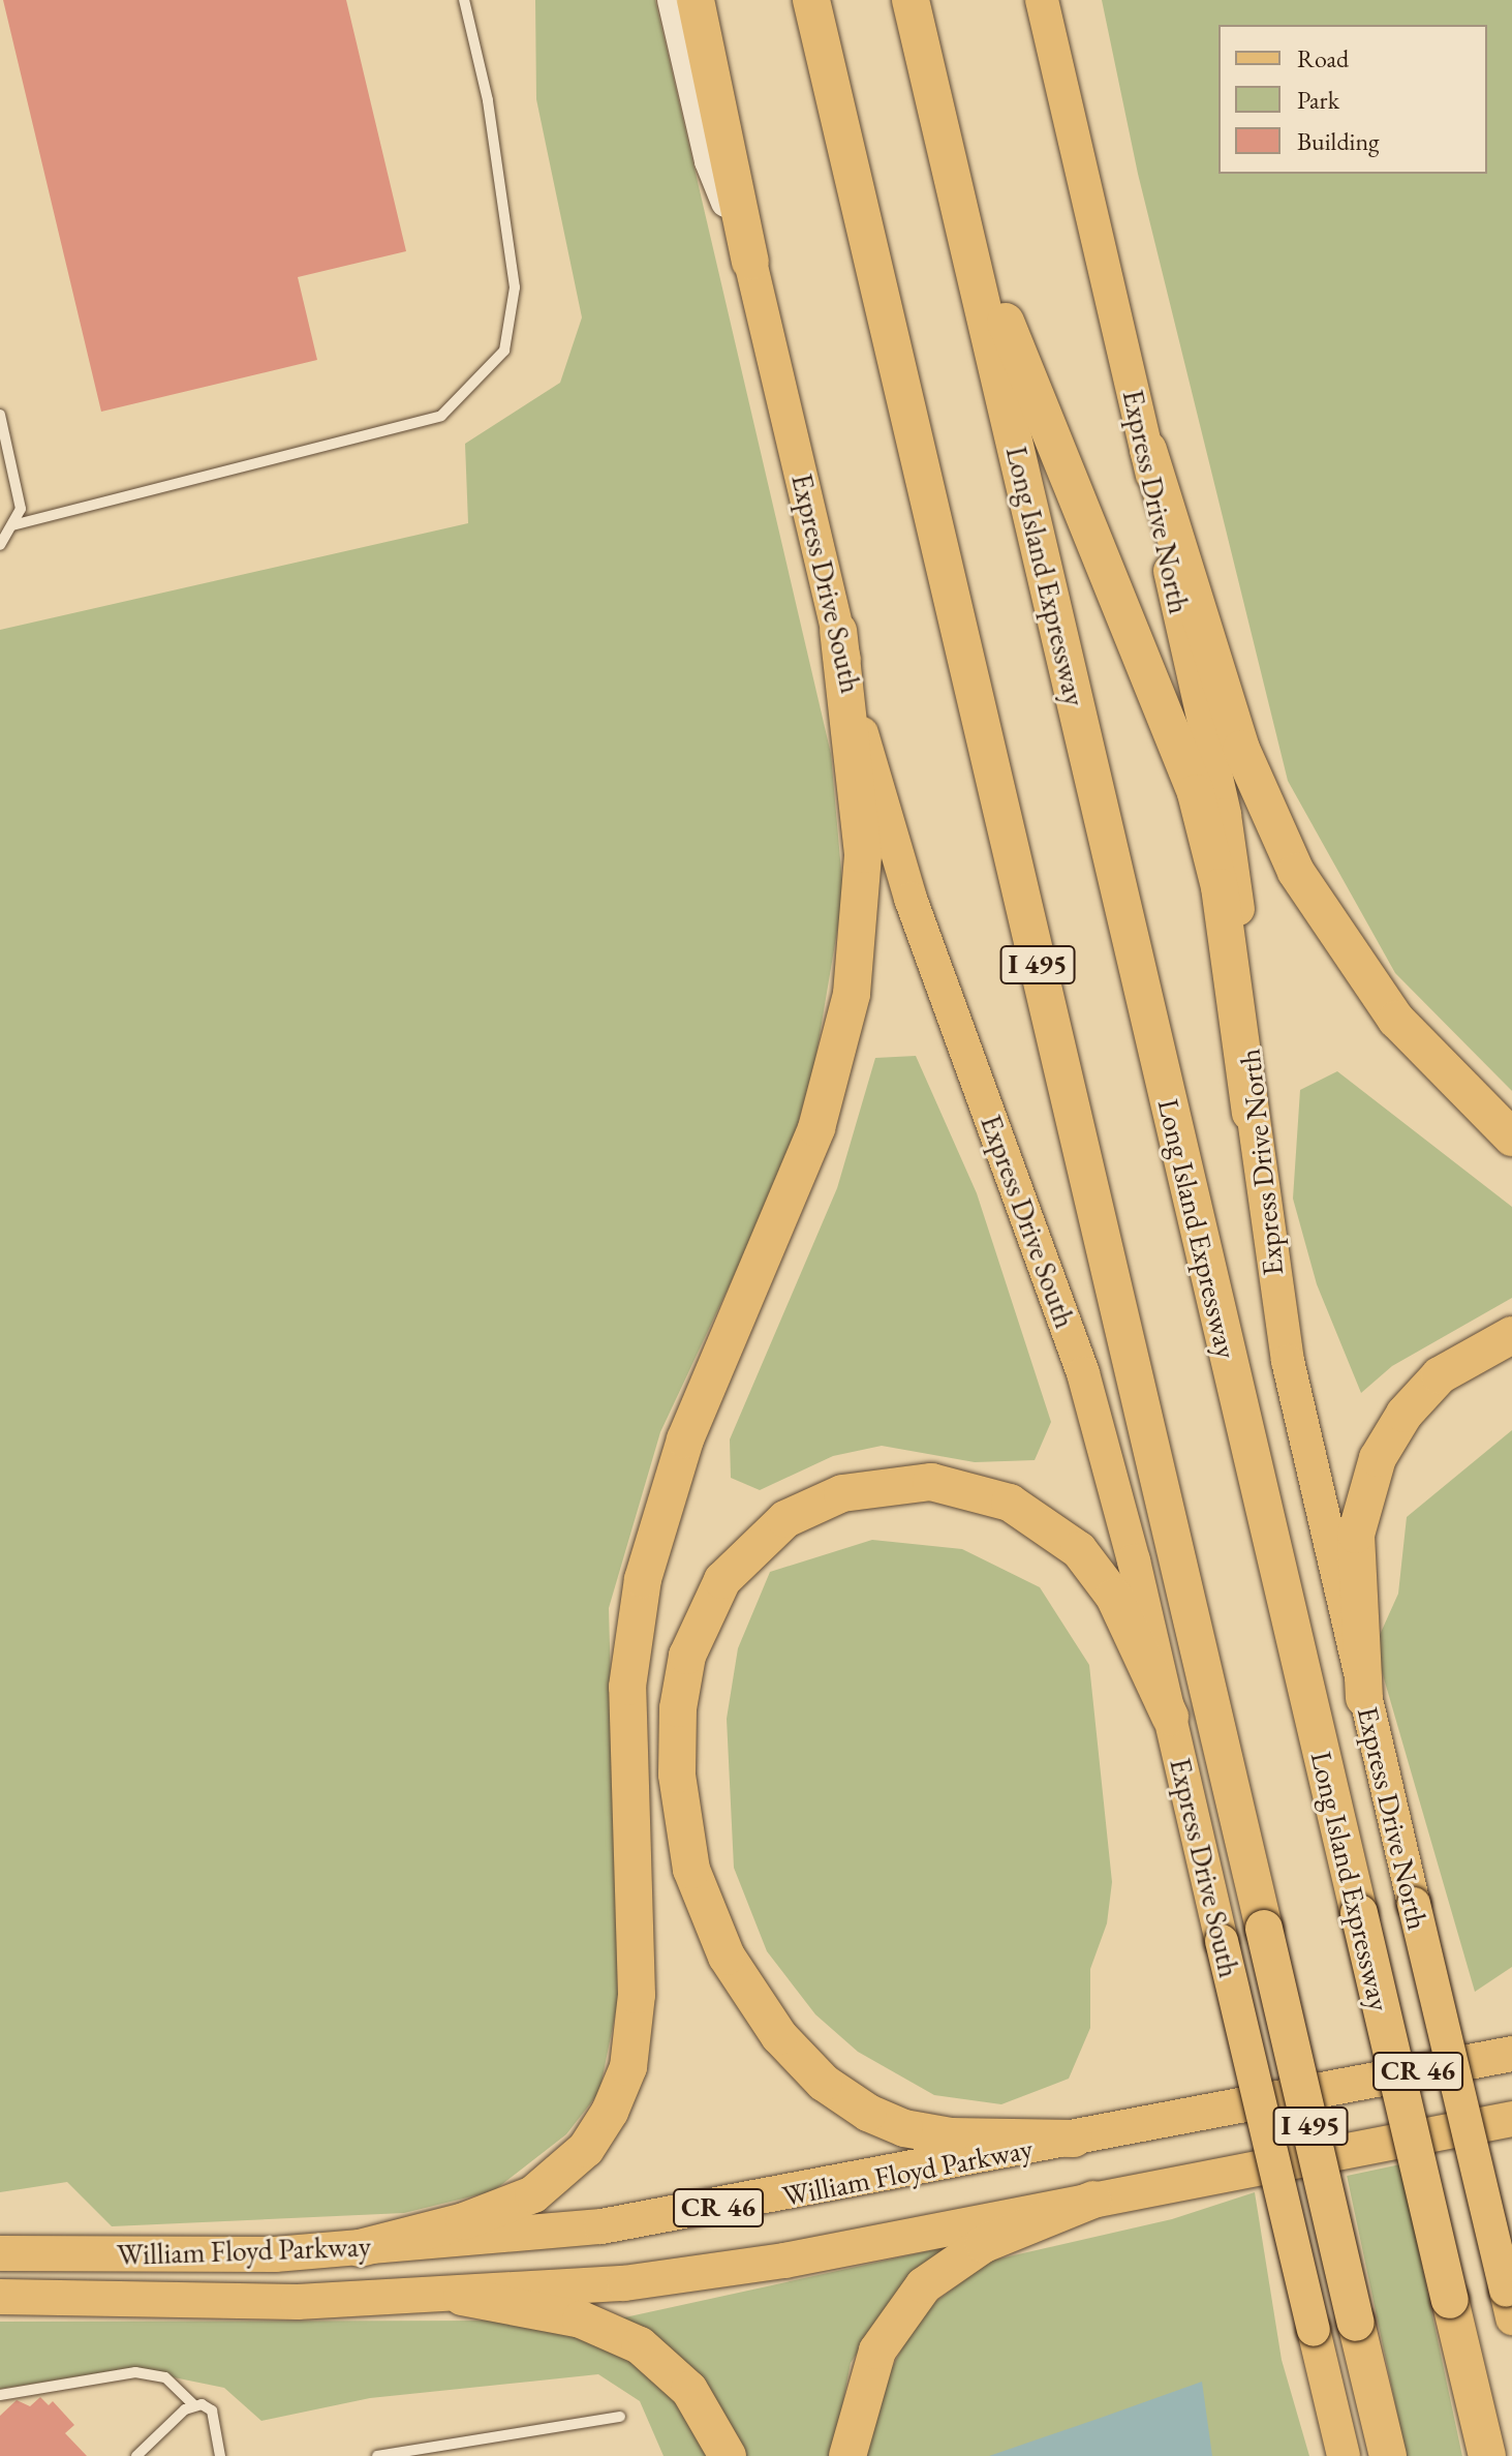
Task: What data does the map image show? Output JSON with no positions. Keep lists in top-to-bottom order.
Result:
{
  "streets": {
    "highway": [
      "Long Island Expressway",
      "I 495",
      "CR 46",
      "William Floyd Parkway"
    ],
    "main road": ["Express Drive North", "Express Drive South"]
  },
  "legend": ["Road", "Park", "Building"]
}
